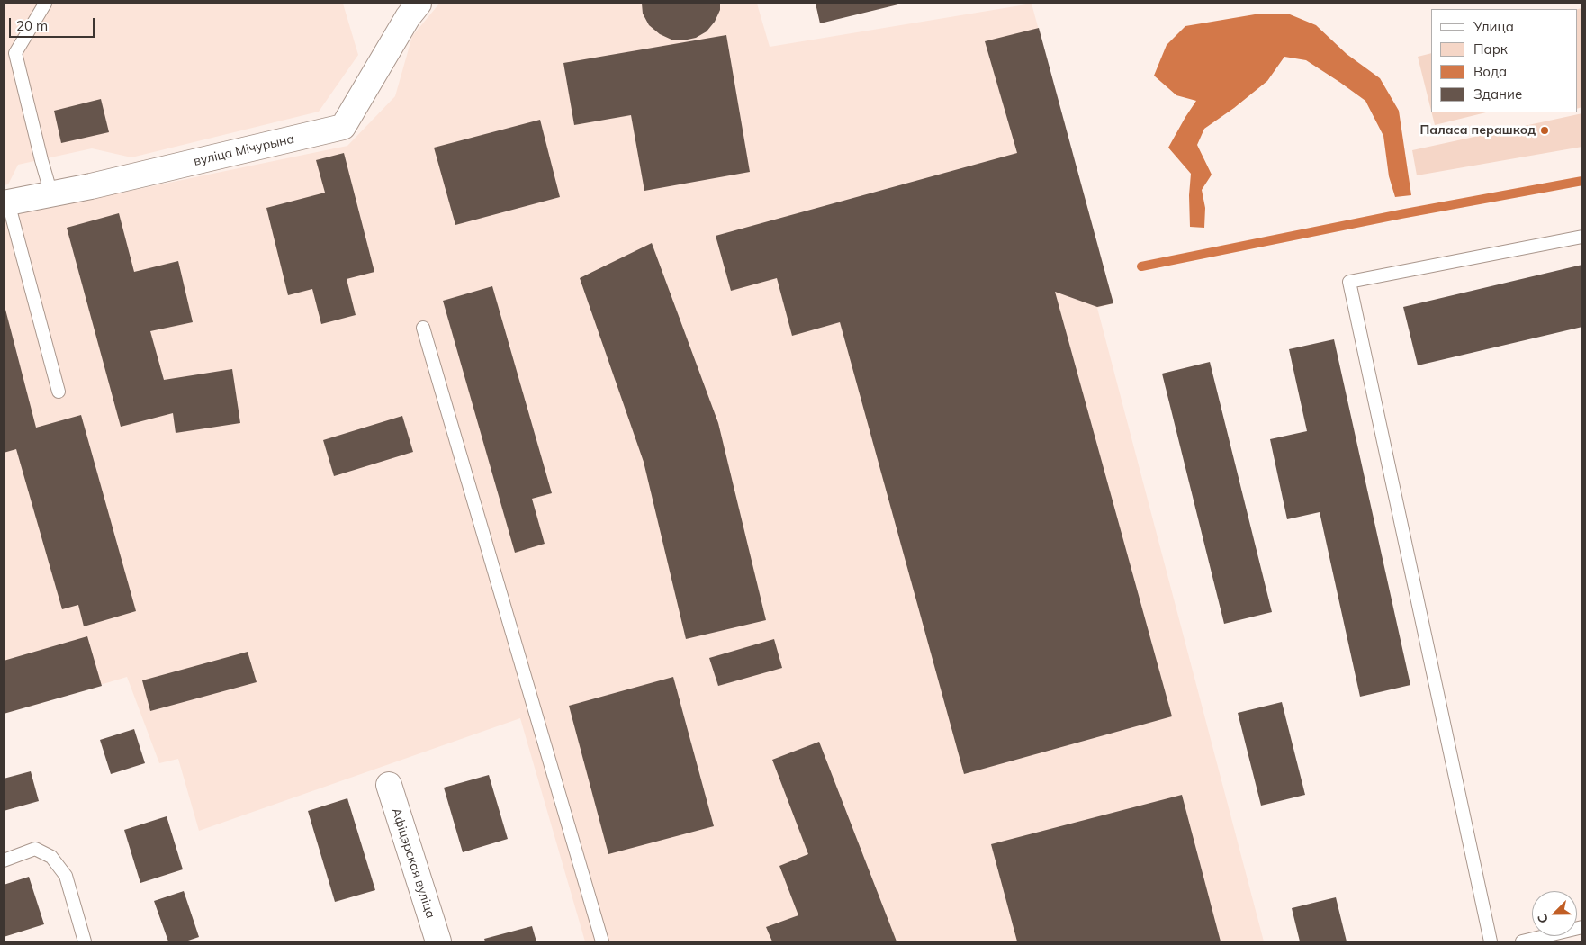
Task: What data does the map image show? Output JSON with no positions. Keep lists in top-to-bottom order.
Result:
{
  "streets": {
    "street": ["вуліца Мічурына", "Афіцэрская вуліца"]
  },
  "places": ["Паласа перашкод"],
  "legend": [
    "Улица",
    "Парк",
    "Вода",
    "Здание"
  ],
  "scale_bar": "20 m",
  "north": "bottom left"
}
